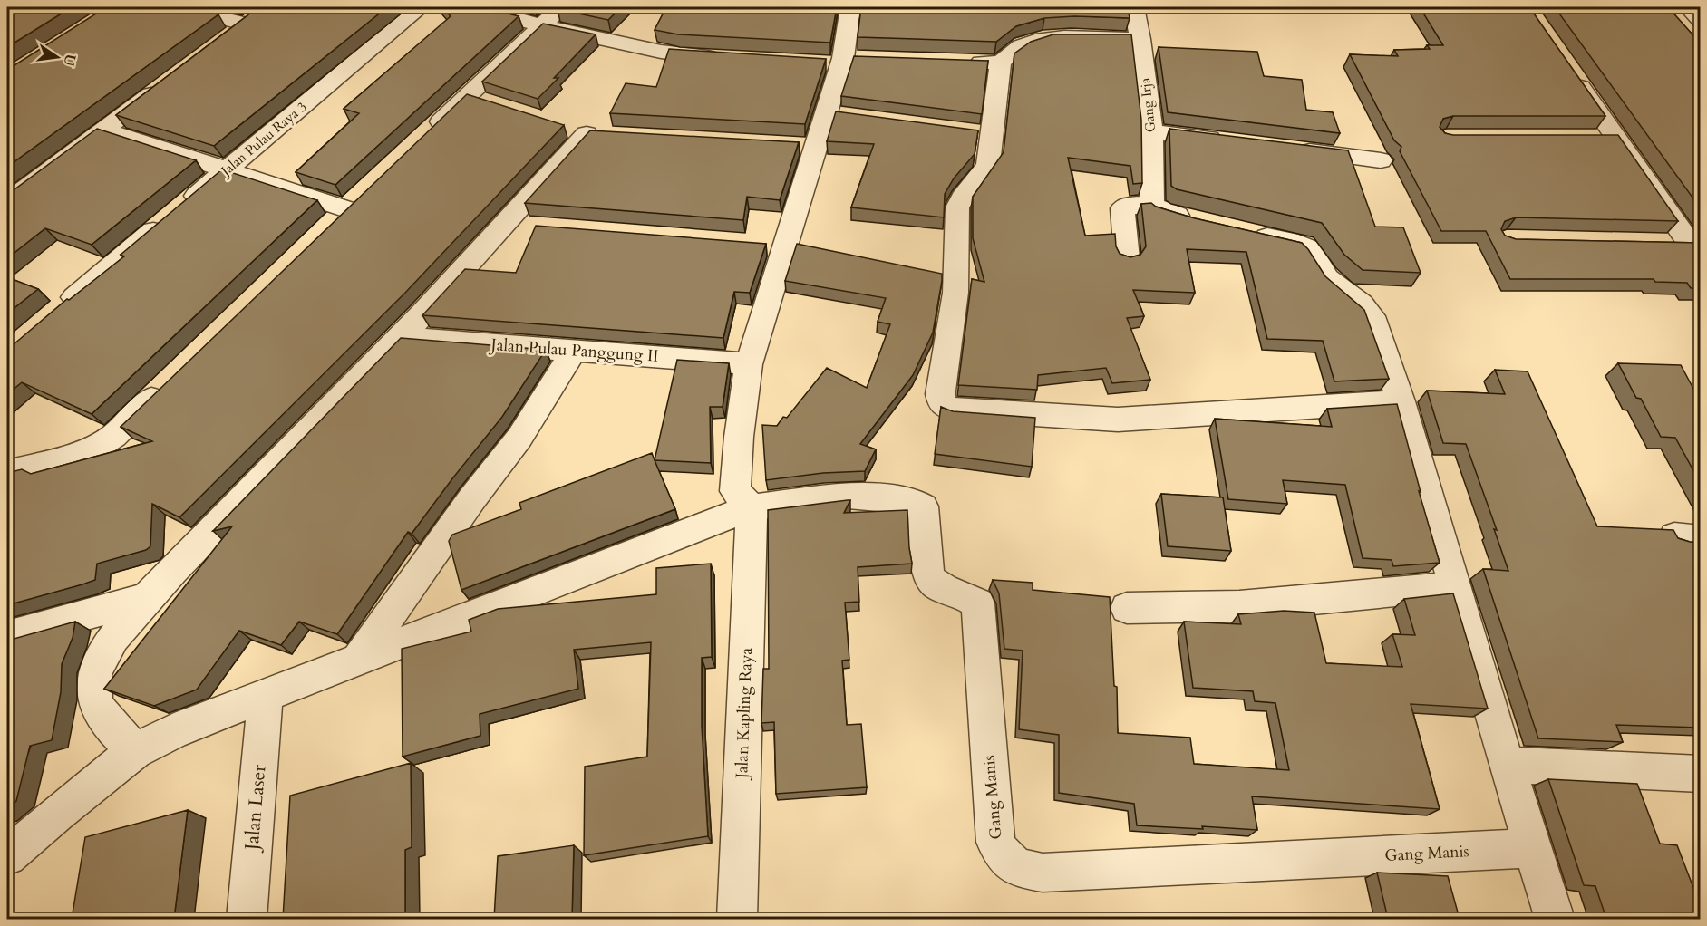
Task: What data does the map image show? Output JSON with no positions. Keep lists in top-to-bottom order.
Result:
{
  "streets": {
    "street": [
      "Gang Irja",
      "Jalan Pulau Raya 3",
      "Jalan Pulau Panggung II",
      "Jalan Kapling Raya",
      "Gang Manis",
      "Jalan Laser"
    ]
  },
  "crossings": [
    ["Jalan Kapling Raya", "Gang Manis"]
  ],
  "north": "right"
}
